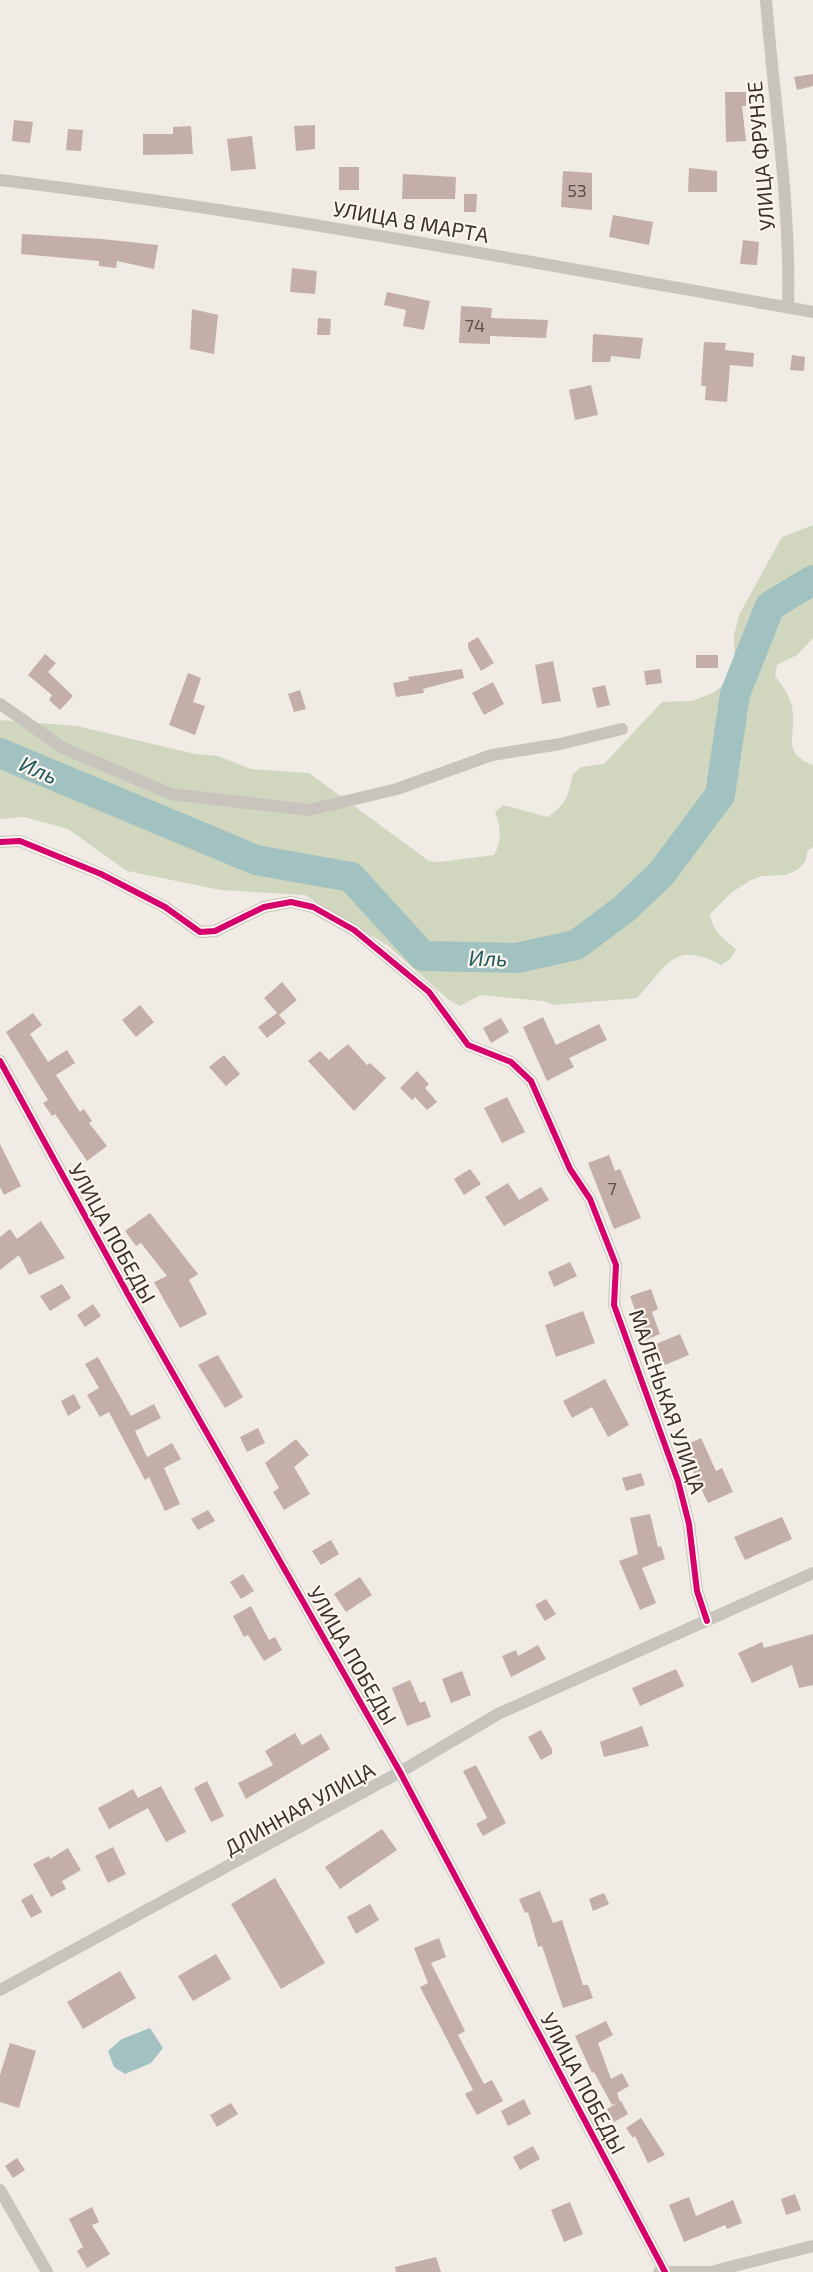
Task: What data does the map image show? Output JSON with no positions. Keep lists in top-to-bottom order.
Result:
{
  "streets": {
    "street": [
      "УЛИЦА ФРУНЗЕ",
      "УЛИЦА 8 МАРТА",
      "УЛИЦА ПОБЕДЫ",
      "МАЛЕНЬКАЯ УЛИЦА",
      "ДЛИННАЯ УЛИЦА"
    ]
  },
  "crossings": [
    ["УЛИЦА ФРУНЗЕ", "УЛИЦА 8 МАРТА"],
    ["УЛИЦА ПОБЕДЫ", "ДЛИННАЯ УЛИЦА"],
    ["МАЛЕНЬКАЯ УЛИЦА", "ДЛИННАЯ УЛИЦА"]
  ],
  "water": ["Иль"],
  "house_numbers": ["53", "74", "7"]
}
